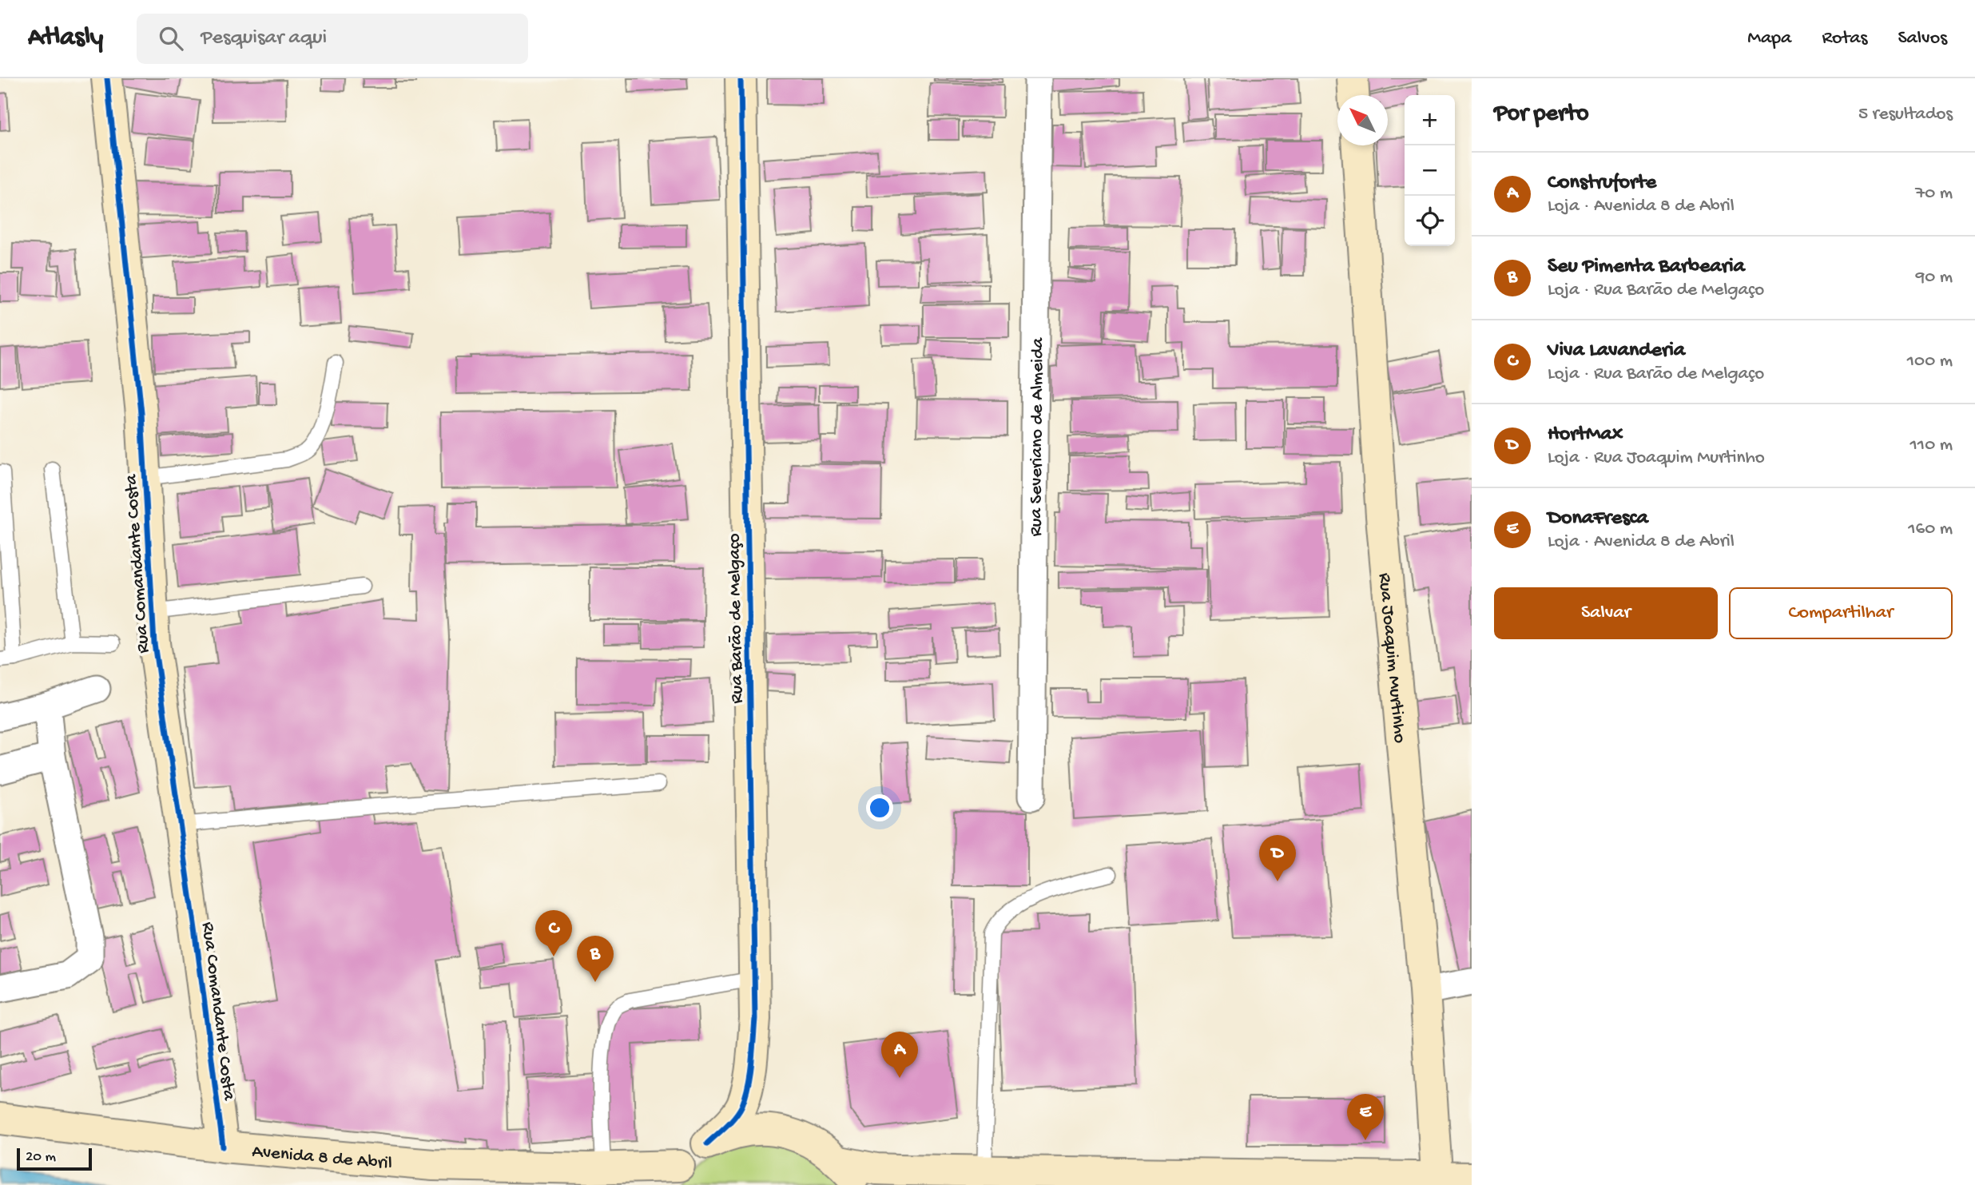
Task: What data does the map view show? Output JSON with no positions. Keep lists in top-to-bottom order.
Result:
{
  "streets": {
    "street": [
      "Rua Severiano de Almeida",
      "Rua Comandante Costa",
      "Rua Barão de Melgaço",
      "Rua Joaquim Murtinho",
      "Avenida 8 de Abril"
    ]
  },
  "crossings": [
    ["Rua Comandante Costa", "Avenida 8 de Abril"],
    ["Rua Barão de Melgaço", "Avenida 8 de Abril"],
    ["Rua Joaquim Murtinho", "Avenida 8 de Abril"]
  ],
  "scale_bar": "20 m",
  "north": "top left",
  "page": {
    "header": "Atlasly",
    "search": "Pesquisar aqui",
    "nav": ["Mapa", "Rotas", "Salvos"],
    "heading": ["Por perto", "5 resultados"],
    "map_buttons": ["+", "−"],
    "list": [
      {
        "mark": "A",
        "name": "Construforte",
        "note": "Loja · Avenida 8 de Abril",
        "value": "70 m"
      },
      {
        "mark": "B",
        "name": "Seu Pimenta Barbearia",
        "note": "Loja · Rua Barão de Melgaço",
        "value": "90 m"
      },
      {
        "mark": "C",
        "name": "Viva Lavanderia",
        "note": "Loja · Rua Barão de Melgaço",
        "value": "100 m"
      },
      {
        "mark": "D",
        "name": "HortMax",
        "note": "Loja · Rua Joaquim Murtinho",
        "value": "110 m"
      },
      {
        "mark": "E",
        "name": "DonaFresca",
        "note": "Loja · Avenida 8 de Abril",
        "value": "160 m"
      }
    ],
    "buttons": ["Salvar", "Compartilhar"],
    "pins": [
      "D",
      "C",
      "B",
      "A",
      "E"
    ],
    "scale": "20 m"
  }
}
